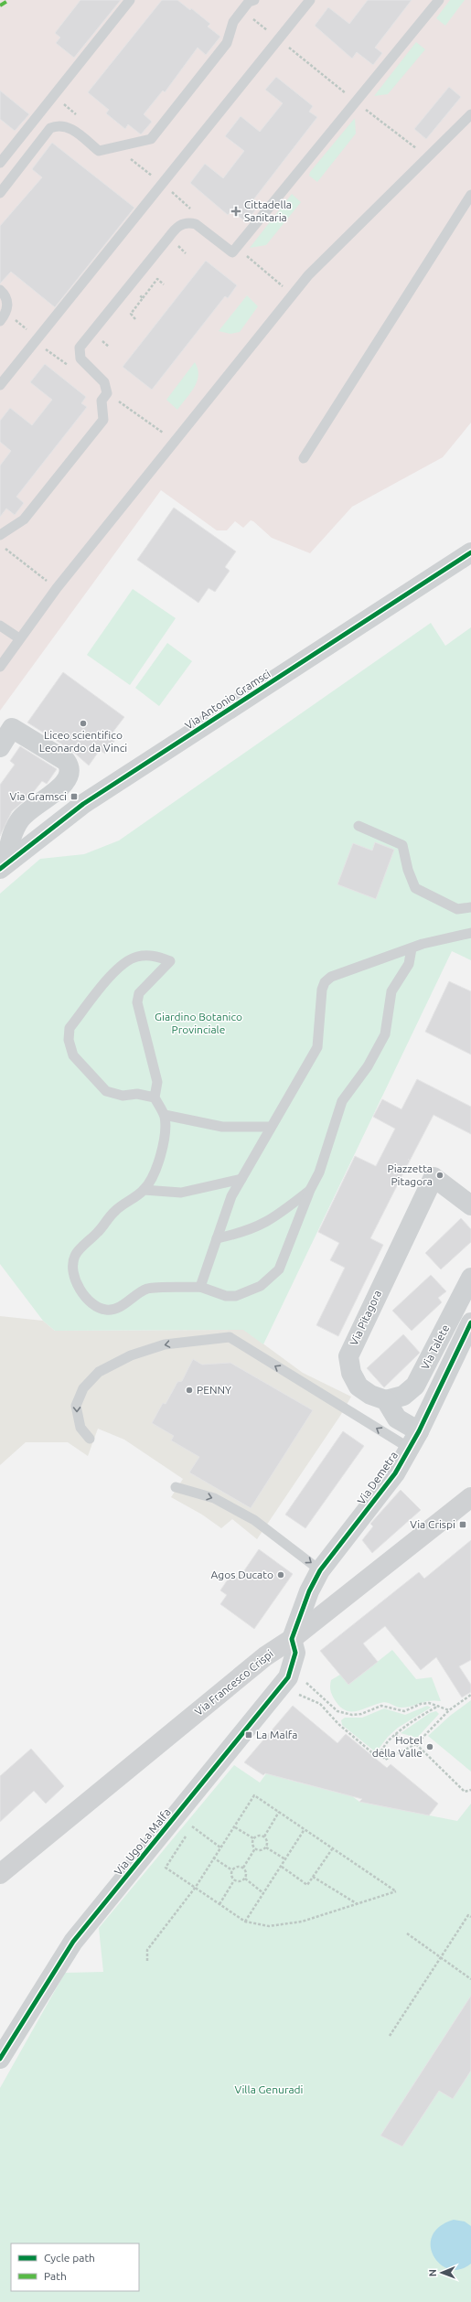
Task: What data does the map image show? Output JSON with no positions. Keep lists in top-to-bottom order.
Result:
{
  "streets": {
    "main road": ["Via Francesco Crispi"],
    "street": [
      "Via Antonio Gramsci",
      "Via Pitagora",
      "Via Talete",
      "Via Demetra",
      "Via Ugo La Malfa"
    ]
  },
  "crossings": [
    ["Via Pitagora", "Via Talete"],
    ["Via Demetra", "Via Francesco Crispi"],
    ["Via Demetra", "Via Ugo La Malfa"],
    ["Via Francesco Crispi", "Via Ugo La Malfa"]
  ],
  "parks": ["Giardino Botanico Provinciale", "Villa Genuradi"],
  "places": {
    "health": ["Cittadella Sanitaria"],
    "other": [
      "Liceo scientifico Leonardo da Vinci",
      "Piazzetta Pitagora",
      "PENNY",
      "Agos Ducato",
      "Hotel della Valle"
    ],
    "transit": ["Via Gramsci", "Via Crispi", "La Malfa"]
  },
  "legend": ["Cycle path", "Path"],
  "north": "left"
}
